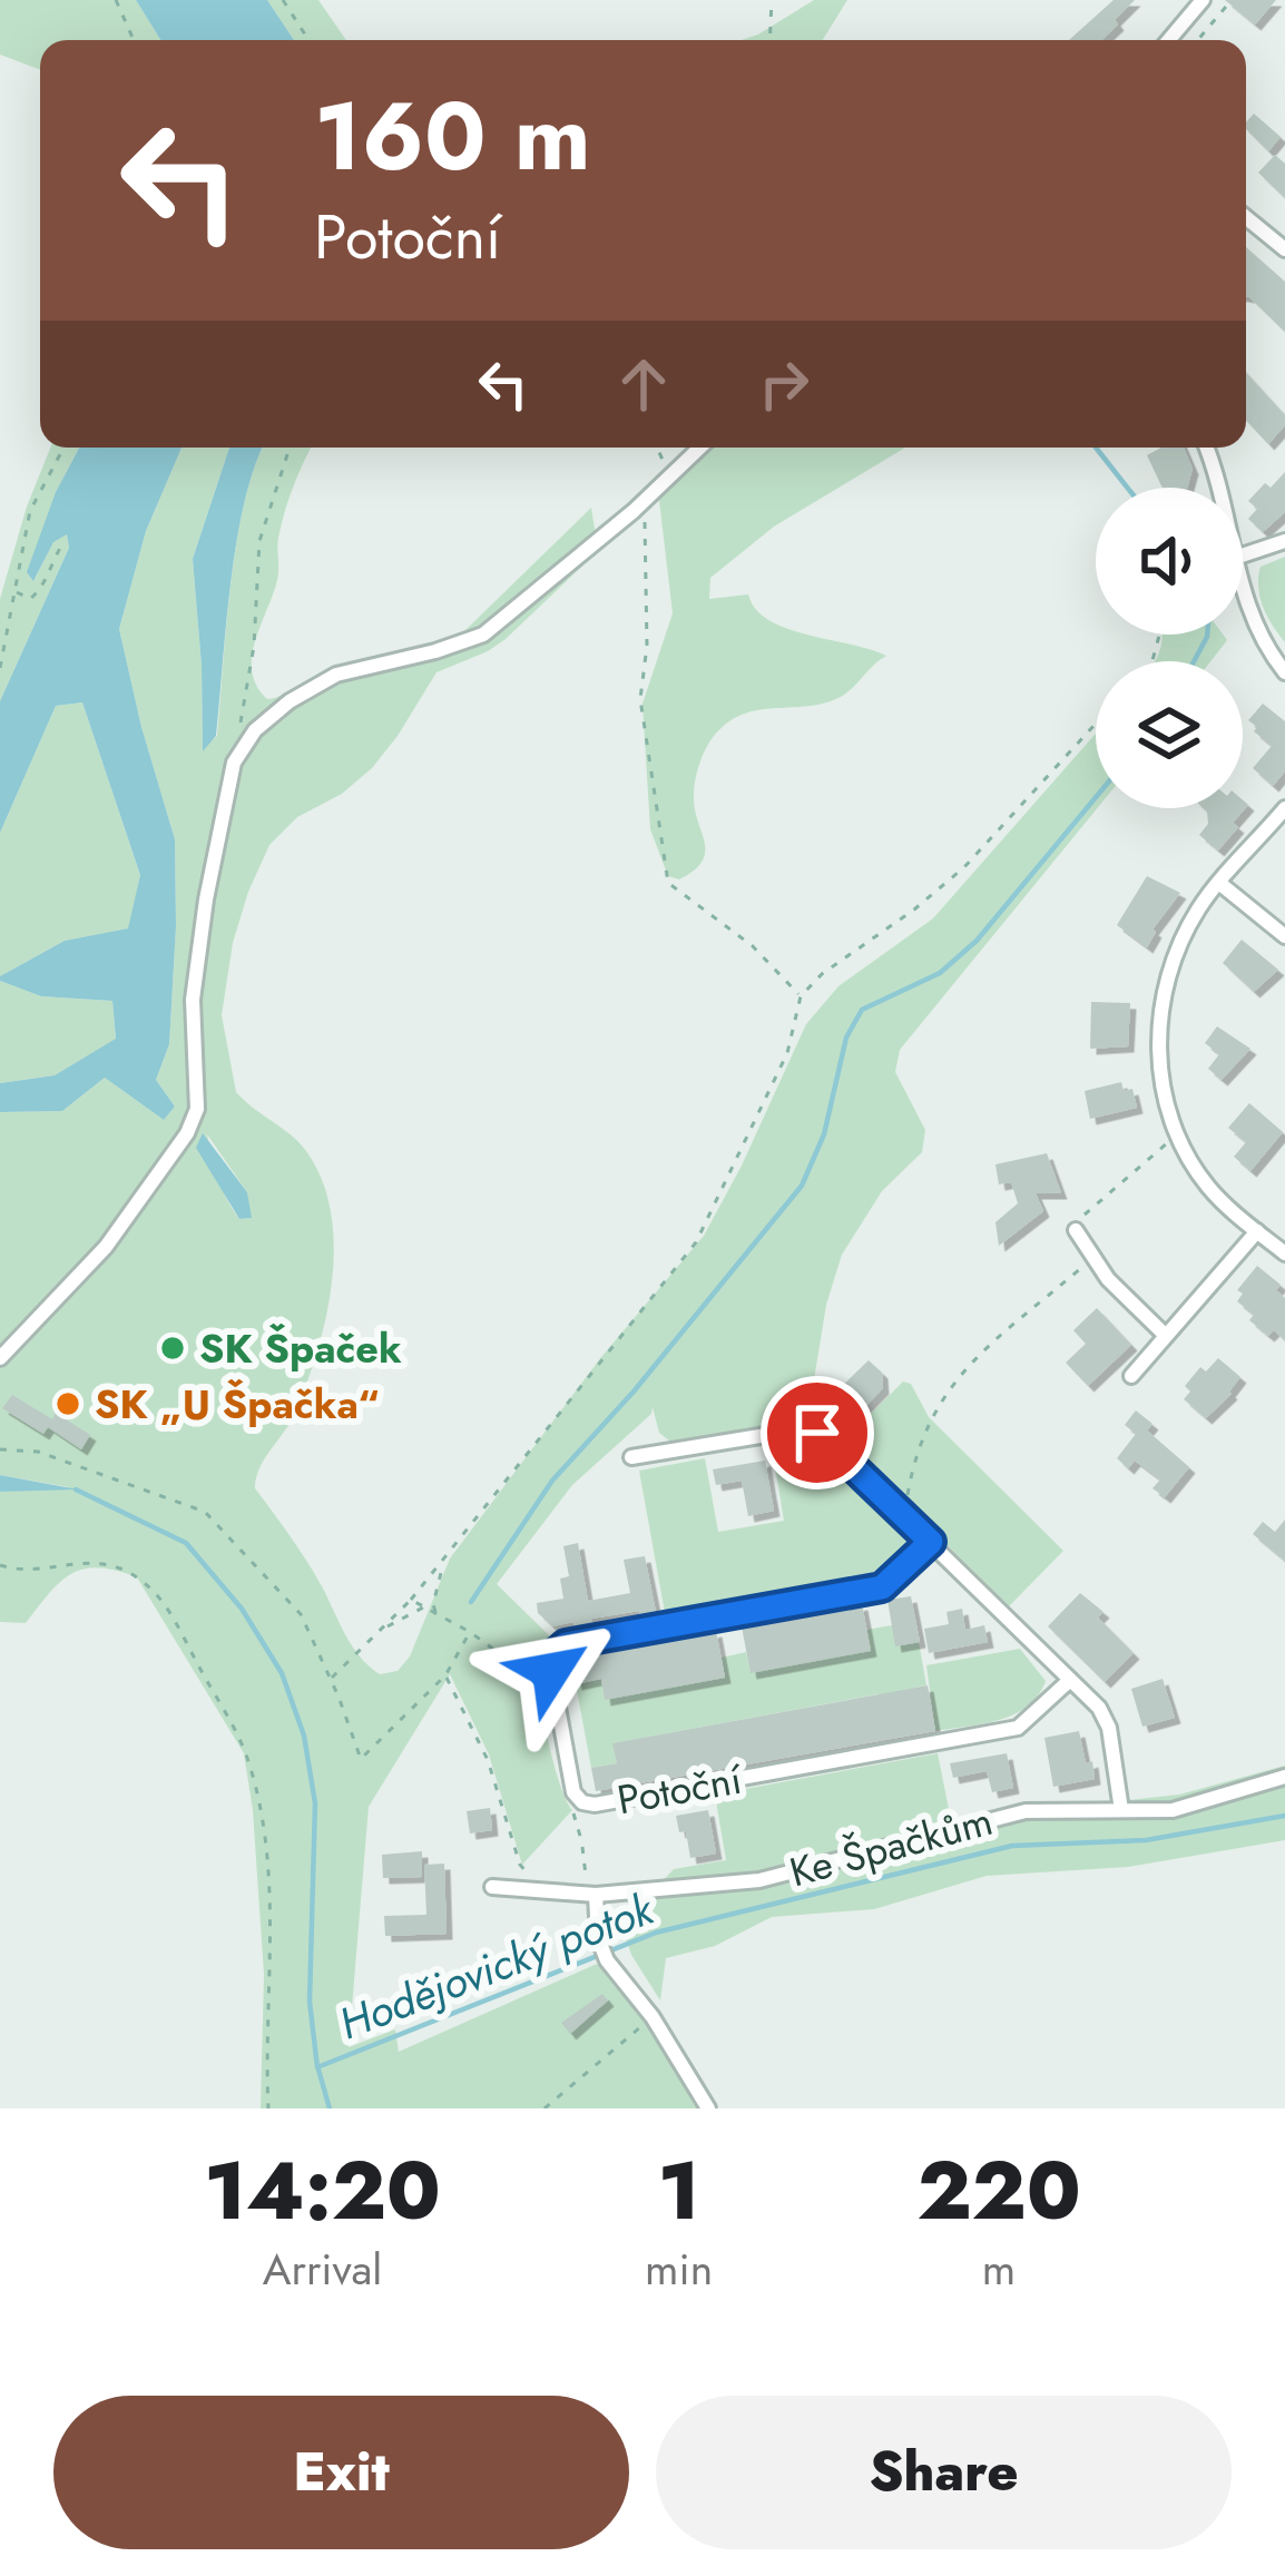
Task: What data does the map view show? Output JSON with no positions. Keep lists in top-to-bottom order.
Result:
{
  "streets": {
    "street": ["Potoční", "Ke Špačkům"]
  },
  "water": ["Hodějovický potok"],
  "places": ["SK Špaček", "SK „U Špačka“"],
  "page": {
    "turn": ["160 m", "Potoční"],
    "eta": [
      "14:20",
      "Arrival",
      "1",
      "min",
      "220",
      "m"
    ],
    "buttons": ["Exit", "Share"]
  }
}
